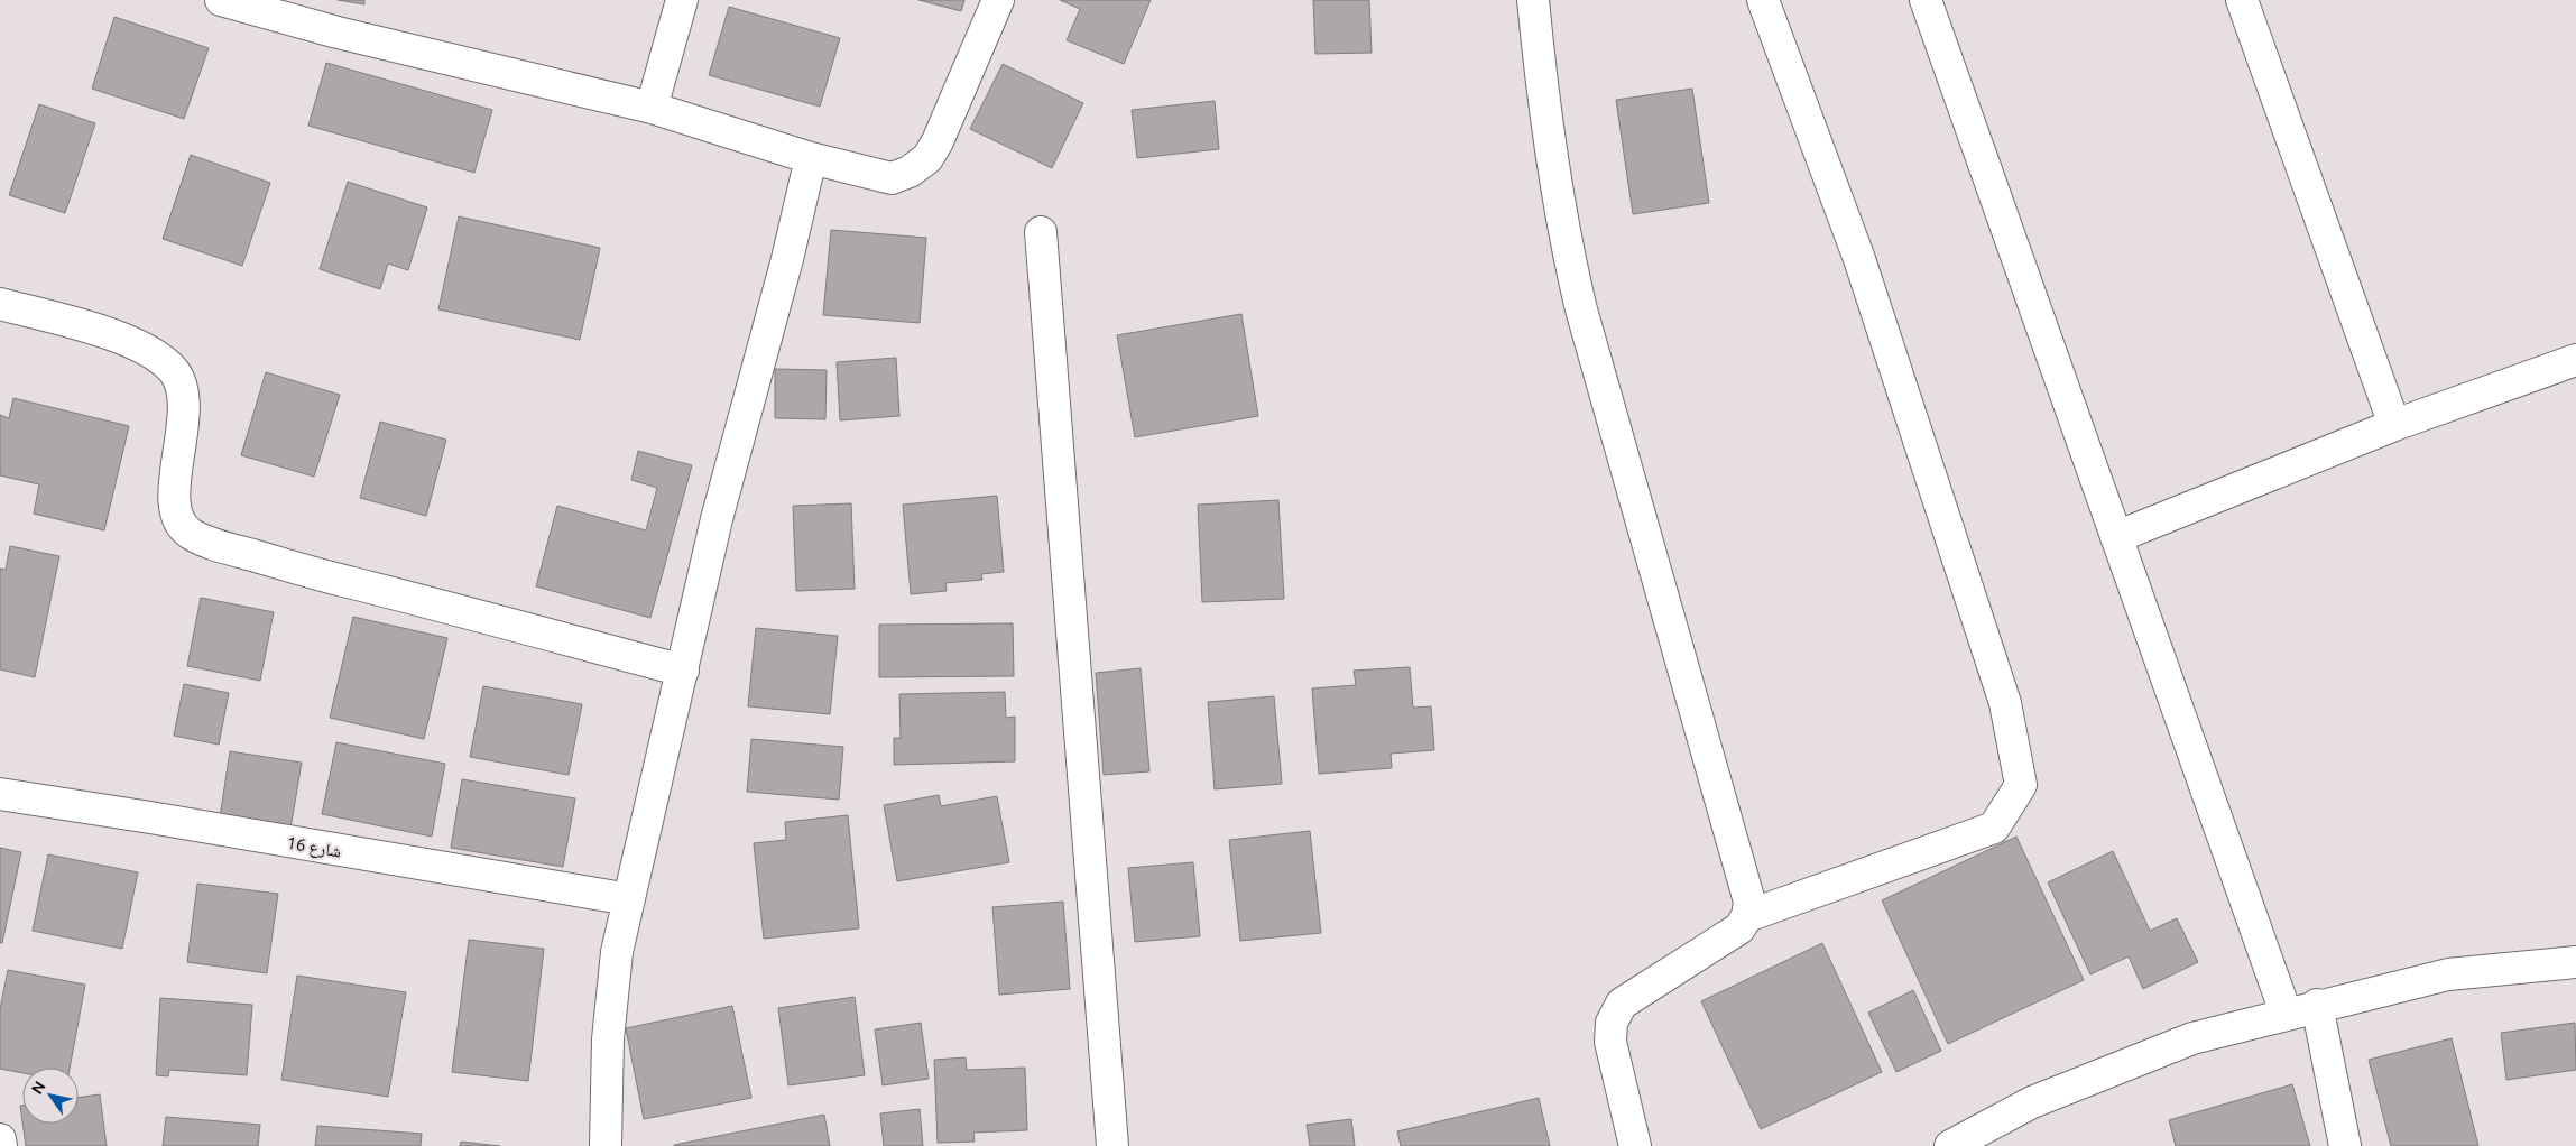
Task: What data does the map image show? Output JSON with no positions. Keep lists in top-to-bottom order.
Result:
{
  "streets": {
    "street": ["شارع 16"]
  },
  "north": "top left"
}
